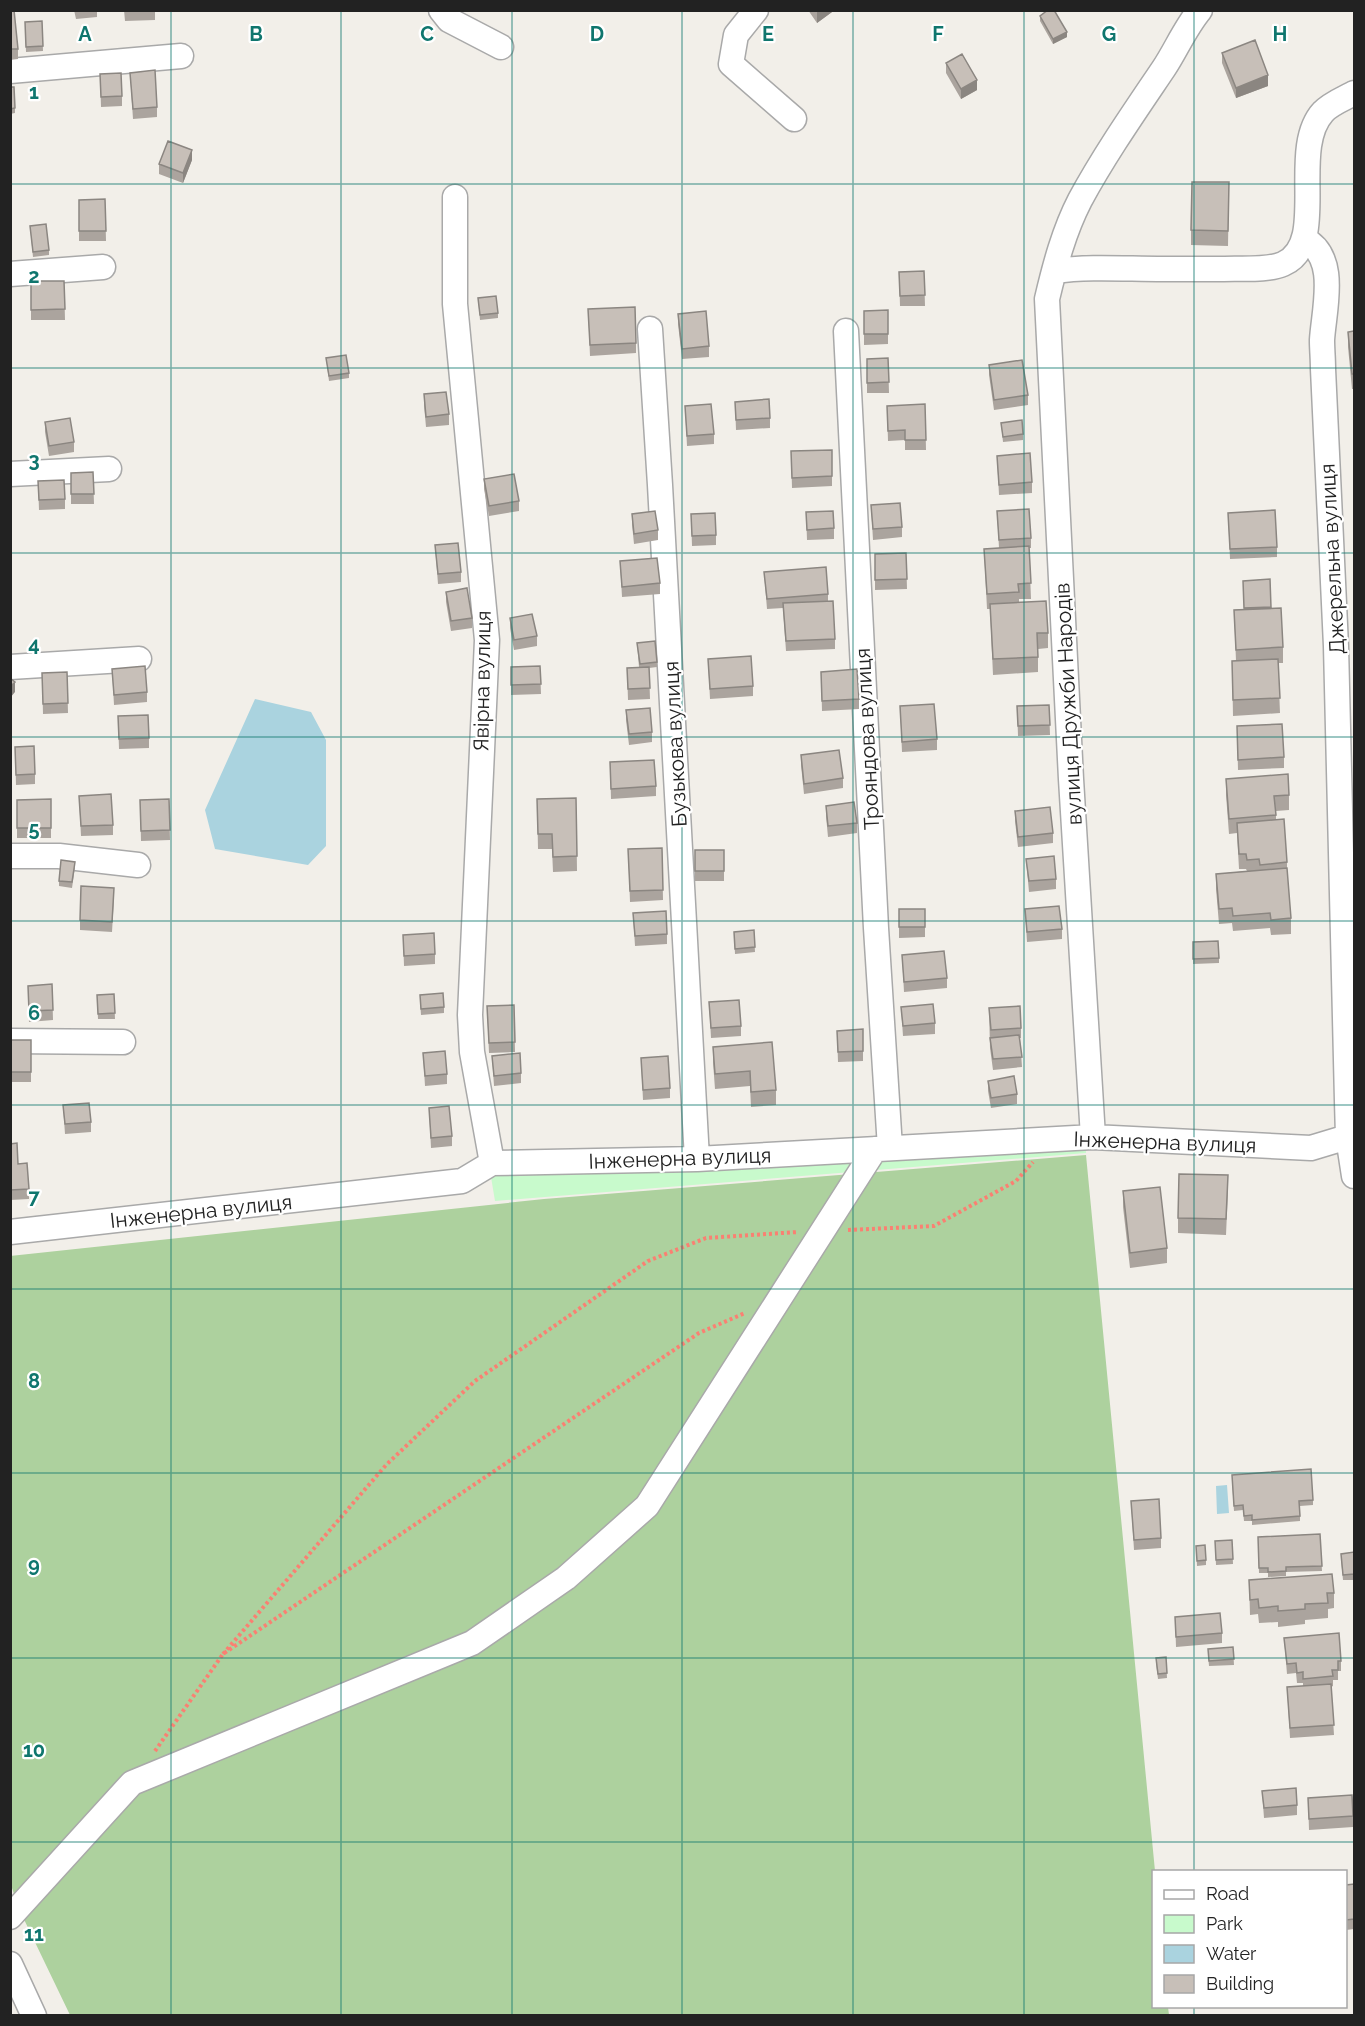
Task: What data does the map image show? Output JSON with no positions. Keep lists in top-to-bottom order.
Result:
{
  "streets": {
    "street": [
      "Джерельна вулиця",
      "Явірна вулиця",
      "вулиця Дружби Народів",
      "Трояндова вулиця",
      "Бузькова вулиця",
      "Інженерна вулиця"
    ]
  },
  "crossings": [
    ["Джерельна вулиця", "Інженерна вулиця"],
    ["Явірна вулиця", "Інженерна вулиця"],
    ["вулиця Дружби Народів", "Інженерна вулиця"],
    ["Трояндова вулиця", "Інженерна вулиця"],
    ["Бузькова вулиця", "Інженерна вулиця"]
  ],
  "legend": [
    "Road",
    "Park",
    "Water",
    "Building"
  ],
  "grid": {
    "columns": [
      "A",
      "B",
      "C",
      "D",
      "E",
      "F",
      "G",
      "H"
    ],
    "rows": [
      "1",
      "2",
      "3",
      "4",
      "5",
      "6",
      "7",
      "8",
      "9",
      "10",
      "11"
    ]
  }
}
